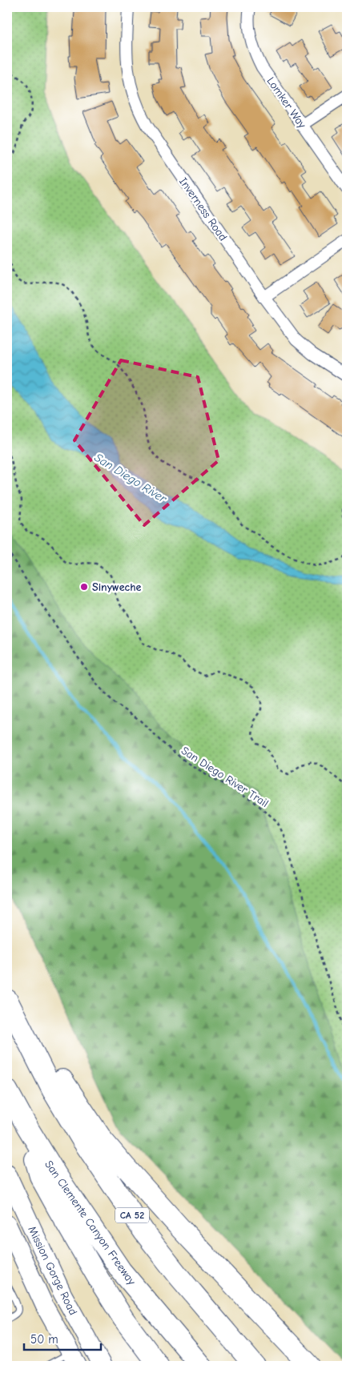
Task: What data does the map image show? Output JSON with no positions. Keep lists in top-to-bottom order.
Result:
{
  "streets": {
    "highway": ["CA 52", "San Clemente Canyon Freeway"],
    "main road": ["Mission Gorge Road"],
    "street": ["Lomker Way", "Inverness Road"],
    "path": ["San Diego River Trail"]
  },
  "water": ["San Diego River"],
  "places": ["Sinyweche"],
  "scale_bar": "50 m"
}
